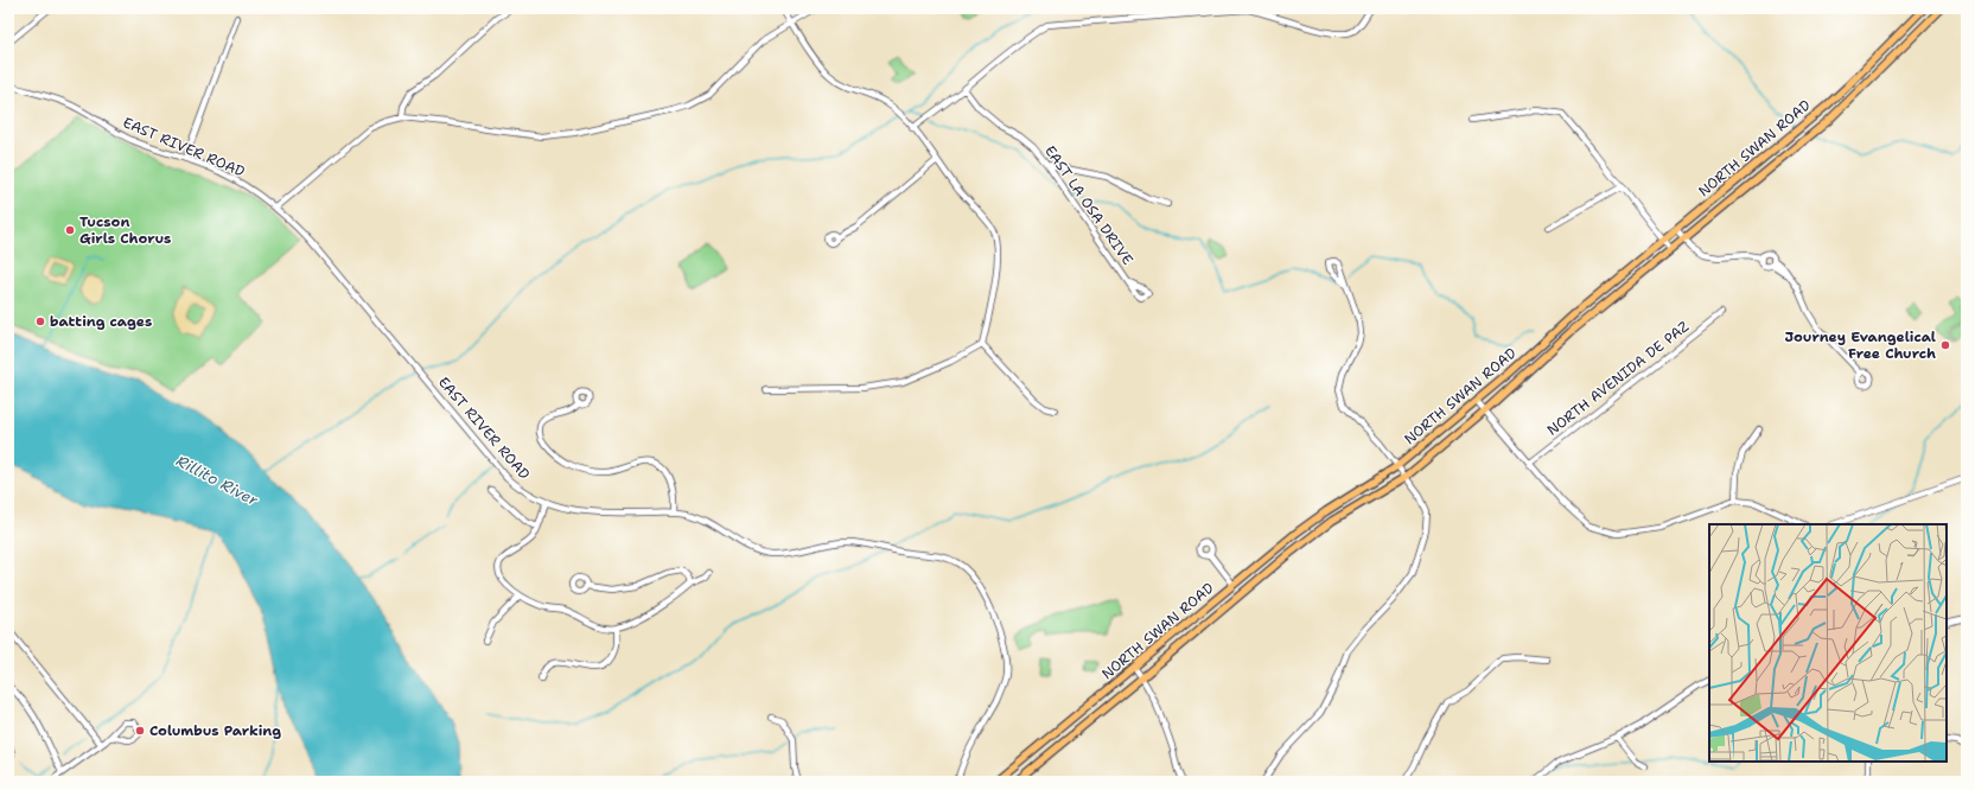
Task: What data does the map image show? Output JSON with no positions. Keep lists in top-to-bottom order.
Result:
{
  "streets": {
    "main road": ["NORTH SWAN ROAD"],
    "street": ["EAST RIVER ROAD", "EAST LA OSA DRIVE", "NORTH AVENIDA DE PAZ"]
  },
  "water": ["Rillito River"],
  "places": [
    "Tucson Girls Chorus",
    "batting cages",
    "Journey Evangelical Free Church",
    "Columbus Parking"
  ]
}
